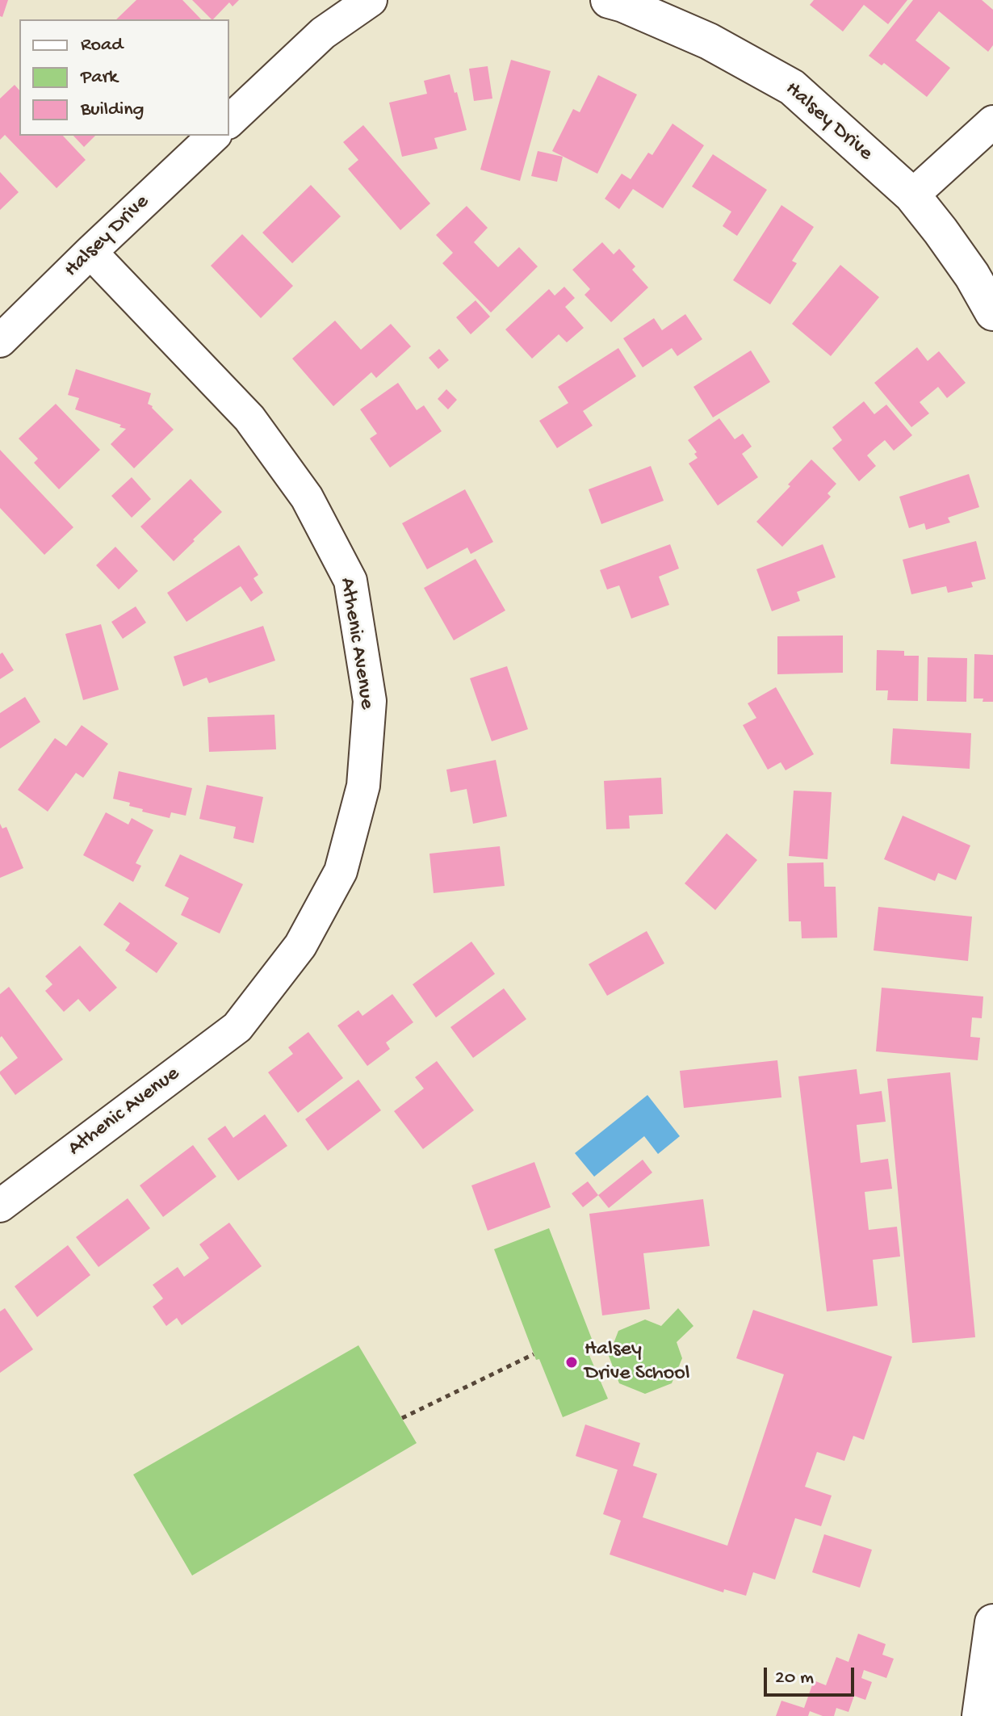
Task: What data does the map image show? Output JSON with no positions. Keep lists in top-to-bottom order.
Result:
{
  "streets": {
    "street": ["Halsey Drive", "Athenic Avenue"]
  },
  "crossings": [
    ["Halsey Drive", "Athenic Avenue"]
  ],
  "places": ["Halsey Drive School"],
  "legend": ["Road", "Park", "Building"],
  "scale_bar": "20 m"
}
